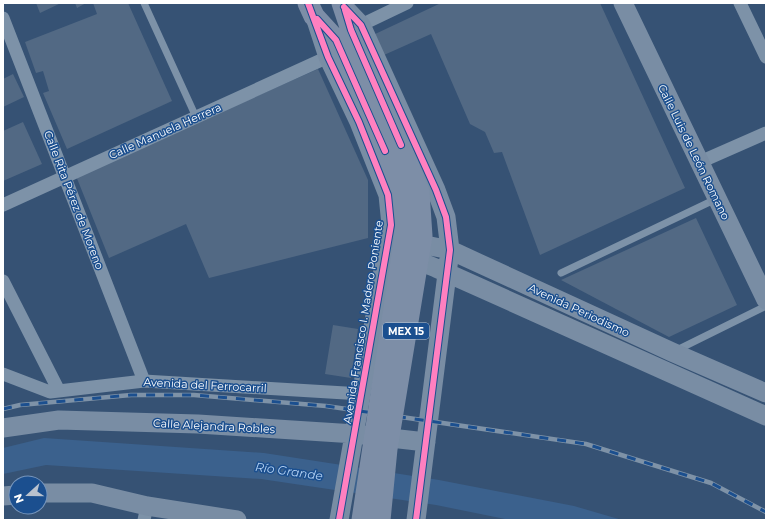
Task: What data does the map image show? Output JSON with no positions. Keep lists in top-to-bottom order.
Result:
{
  "streets": {
    "main road": [
      "Calle Luis de León Romano",
      "Avenida Periodismo",
      "Avenida Francisco I. Madero Poniente",
      "MEX 15",
      "Calle Alejandra Robles"
    ],
    "street": ["Calle Manuela Herrera", "Calle Rita Pérez de Moreno", "Avenida del Ferrocarril"]
  },
  "crossings": [
    ["Calle Manuela Herrera", "Calle Rita Pérez de Moreno"],
    ["Calle Manuela Herrera", "Avenida Francisco I. Madero Poniente"],
    ["Calle Rita Pérez de Moreno", "Avenida del Ferrocarril"],
    ["Avenida Periodismo", "Avenida Francisco I. Madero Poniente"],
    ["Avenida Francisco I. Madero Poniente", "Avenida del Ferrocarril"],
    ["Avenida Francisco I. Madero Poniente", "Calle Alejandra Robles"]
  ],
  "water": ["Río Grande"],
  "north": "left"
}
